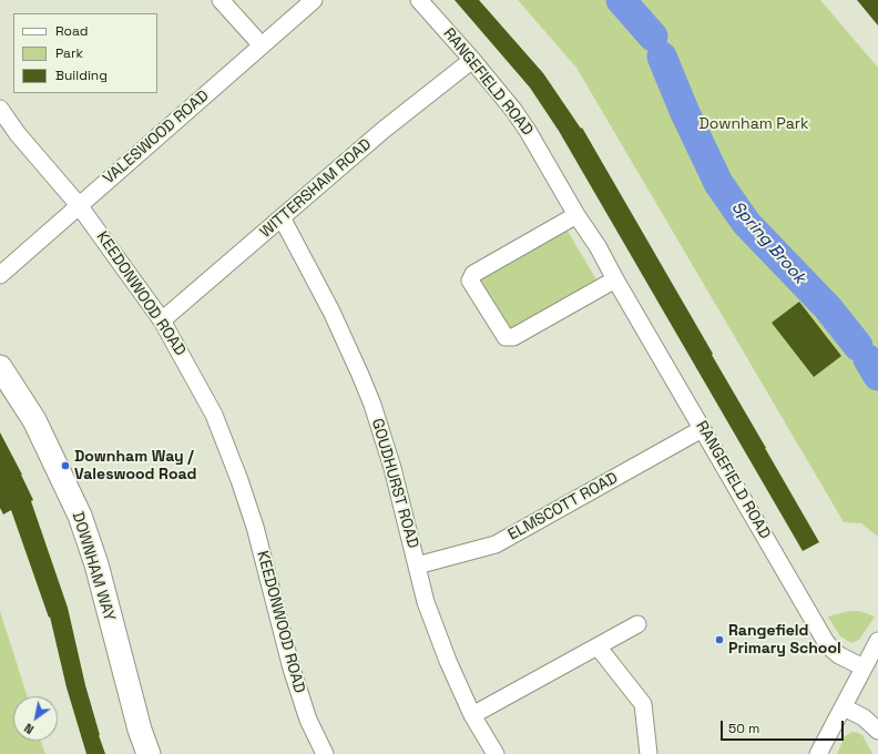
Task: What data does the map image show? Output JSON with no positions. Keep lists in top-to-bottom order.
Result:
{
  "streets": {
    "street": [
      "RANGEFIELD ROAD",
      "VALESWOOD ROAD",
      "WITTERSHAM ROAD",
      "KEEDONWOOD ROAD",
      "GOUDHURST ROAD",
      "ELMSCOTT ROAD",
      "DOWNHAM WAY"
    ]
  },
  "crossings": [
    ["RANGEFIELD ROAD", "WITTERSHAM ROAD"],
    ["RANGEFIELD ROAD", "ELMSCOTT ROAD"],
    ["VALESWOOD ROAD", "KEEDONWOOD ROAD"],
    ["WITTERSHAM ROAD", "KEEDONWOOD ROAD"],
    ["WITTERSHAM ROAD", "GOUDHURST ROAD"],
    ["GOUDHURST ROAD", "ELMSCOTT ROAD"]
  ],
  "water": ["Spring Brook"],
  "parks": ["Downham Park"],
  "places": ["Downham Way / Valeswood Road", "Rangefield Primary School"],
  "legend": ["Road", "Park", "Building"],
  "scale_bar": "50 m",
  "north": "bottom left"
}
